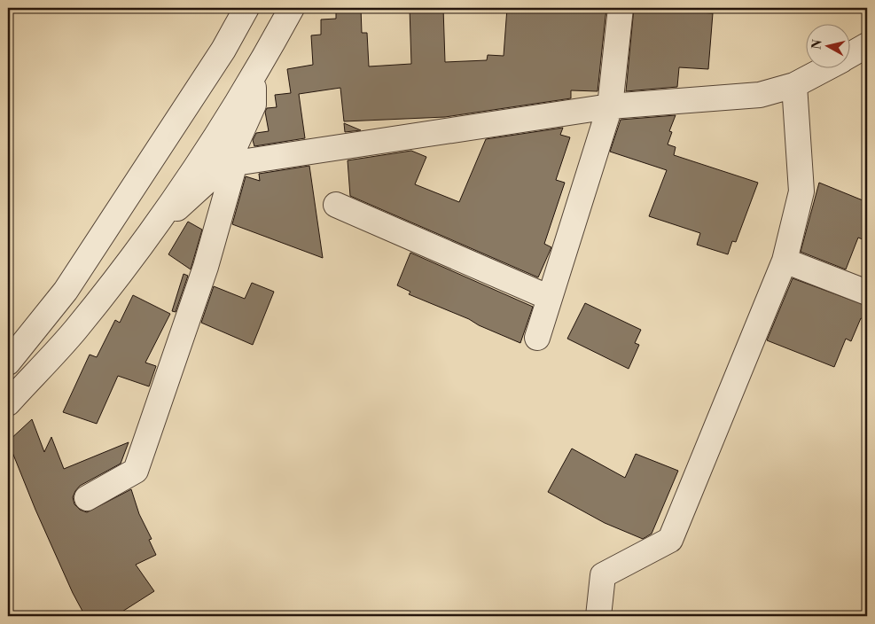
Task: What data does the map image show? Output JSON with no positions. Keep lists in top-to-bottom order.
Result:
{
  "north": "left"
}
